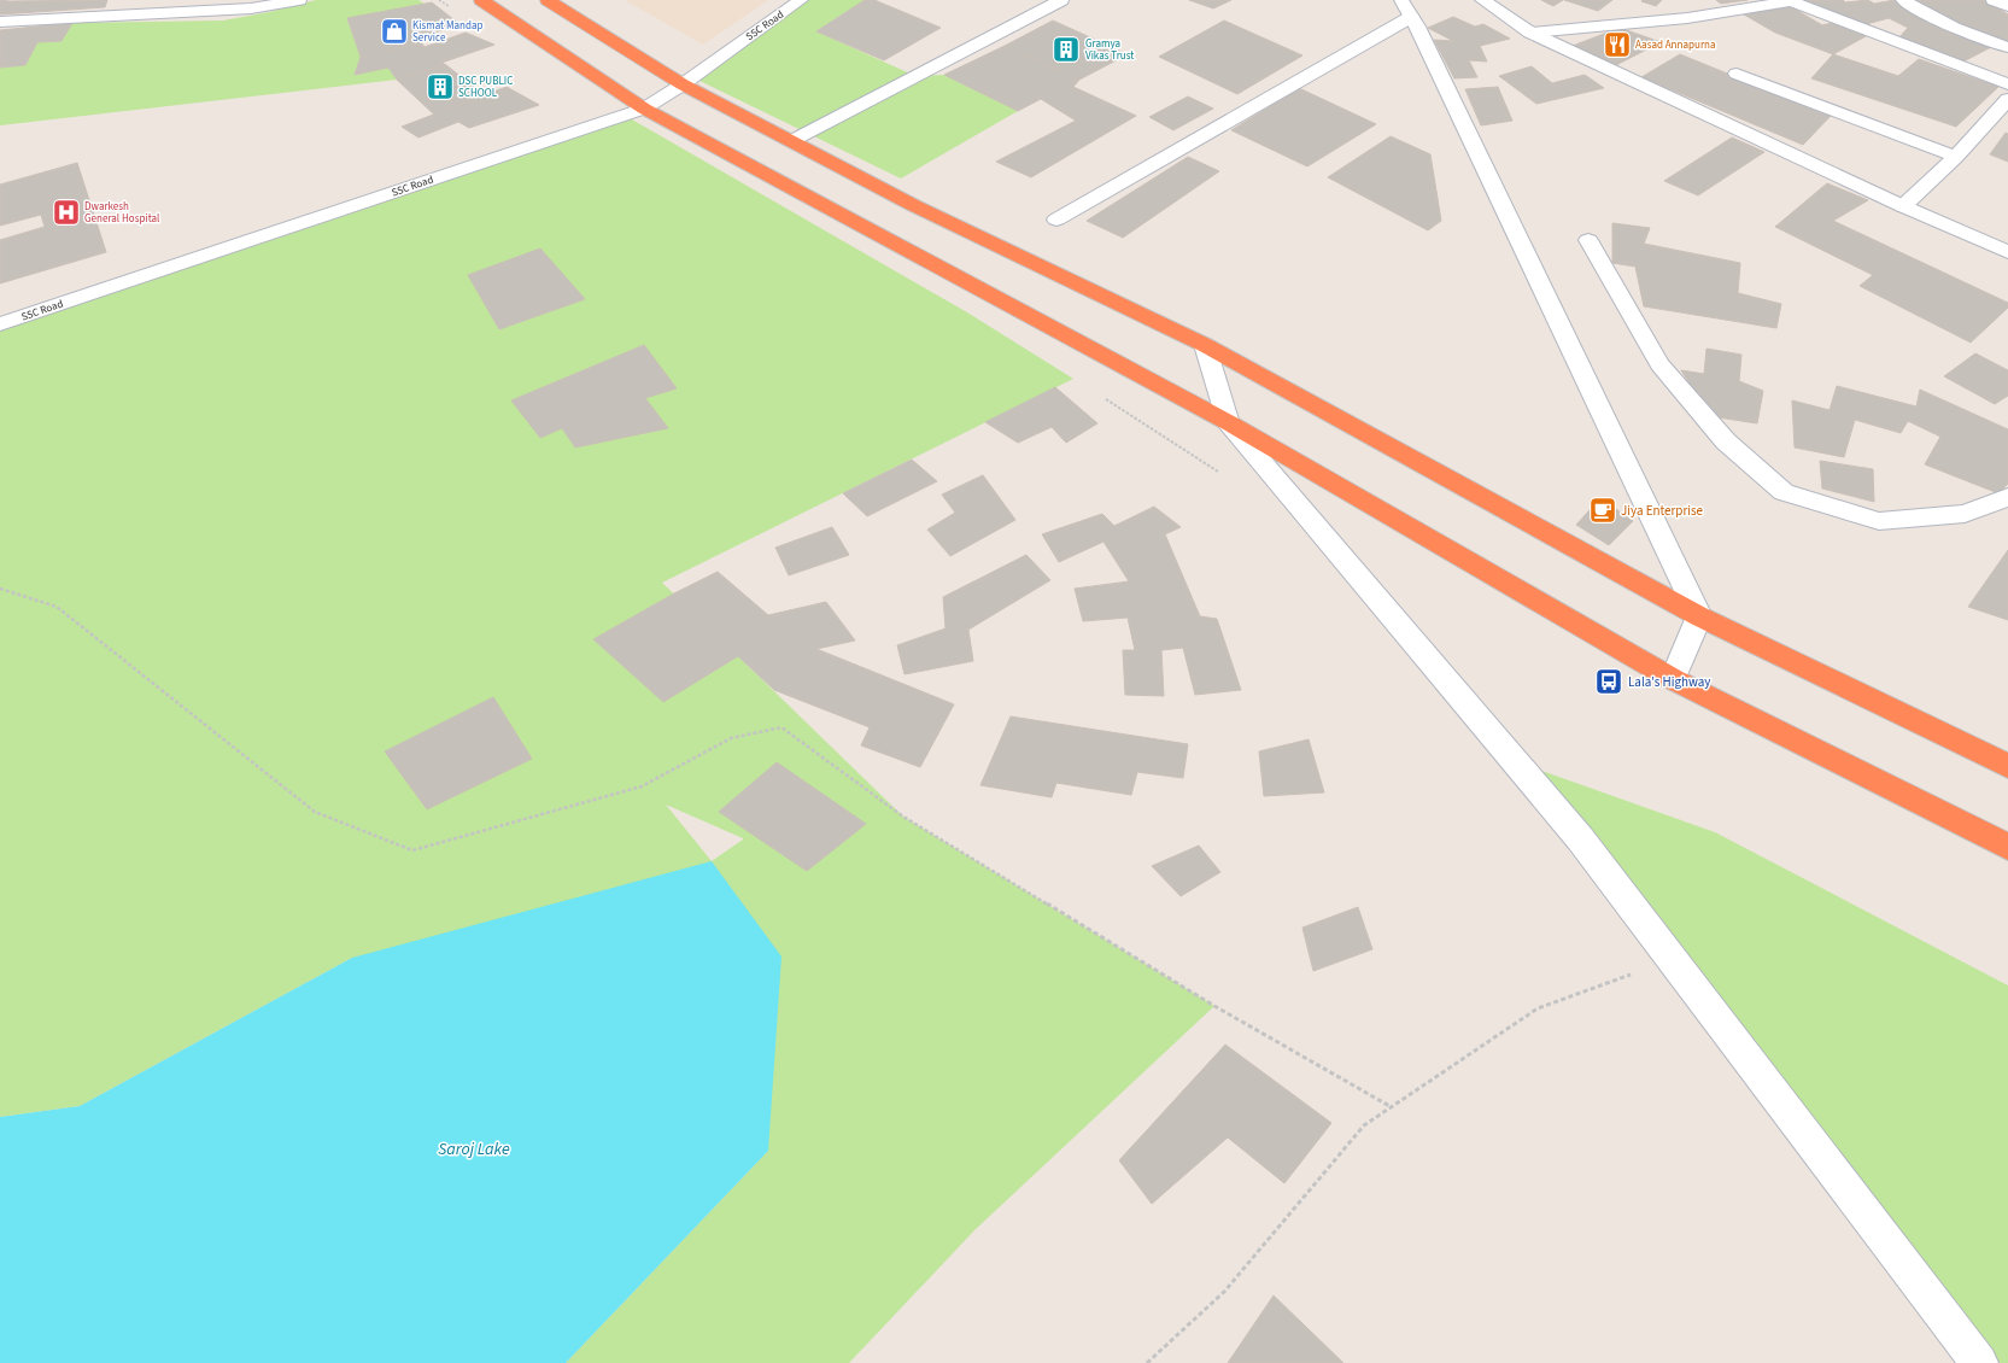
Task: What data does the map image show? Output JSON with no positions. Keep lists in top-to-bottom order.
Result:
{
  "streets": {
    "street": ["SSC Road"]
  },
  "water": ["Saroj Lake"],
  "places": {
    "shop": ["Kismat Mandap Service"],
    "restaurant": ["Aasad Annapurna"],
    "building": ["Gramya Vikas Trust", "DSC PUBLIC SCHOOL"],
    "hospital": ["Dwarkesh General Hospital"],
    "cafe": ["Jiya Enterprise"],
    "bus stop": ["Lala's Highway"]
  }
}
